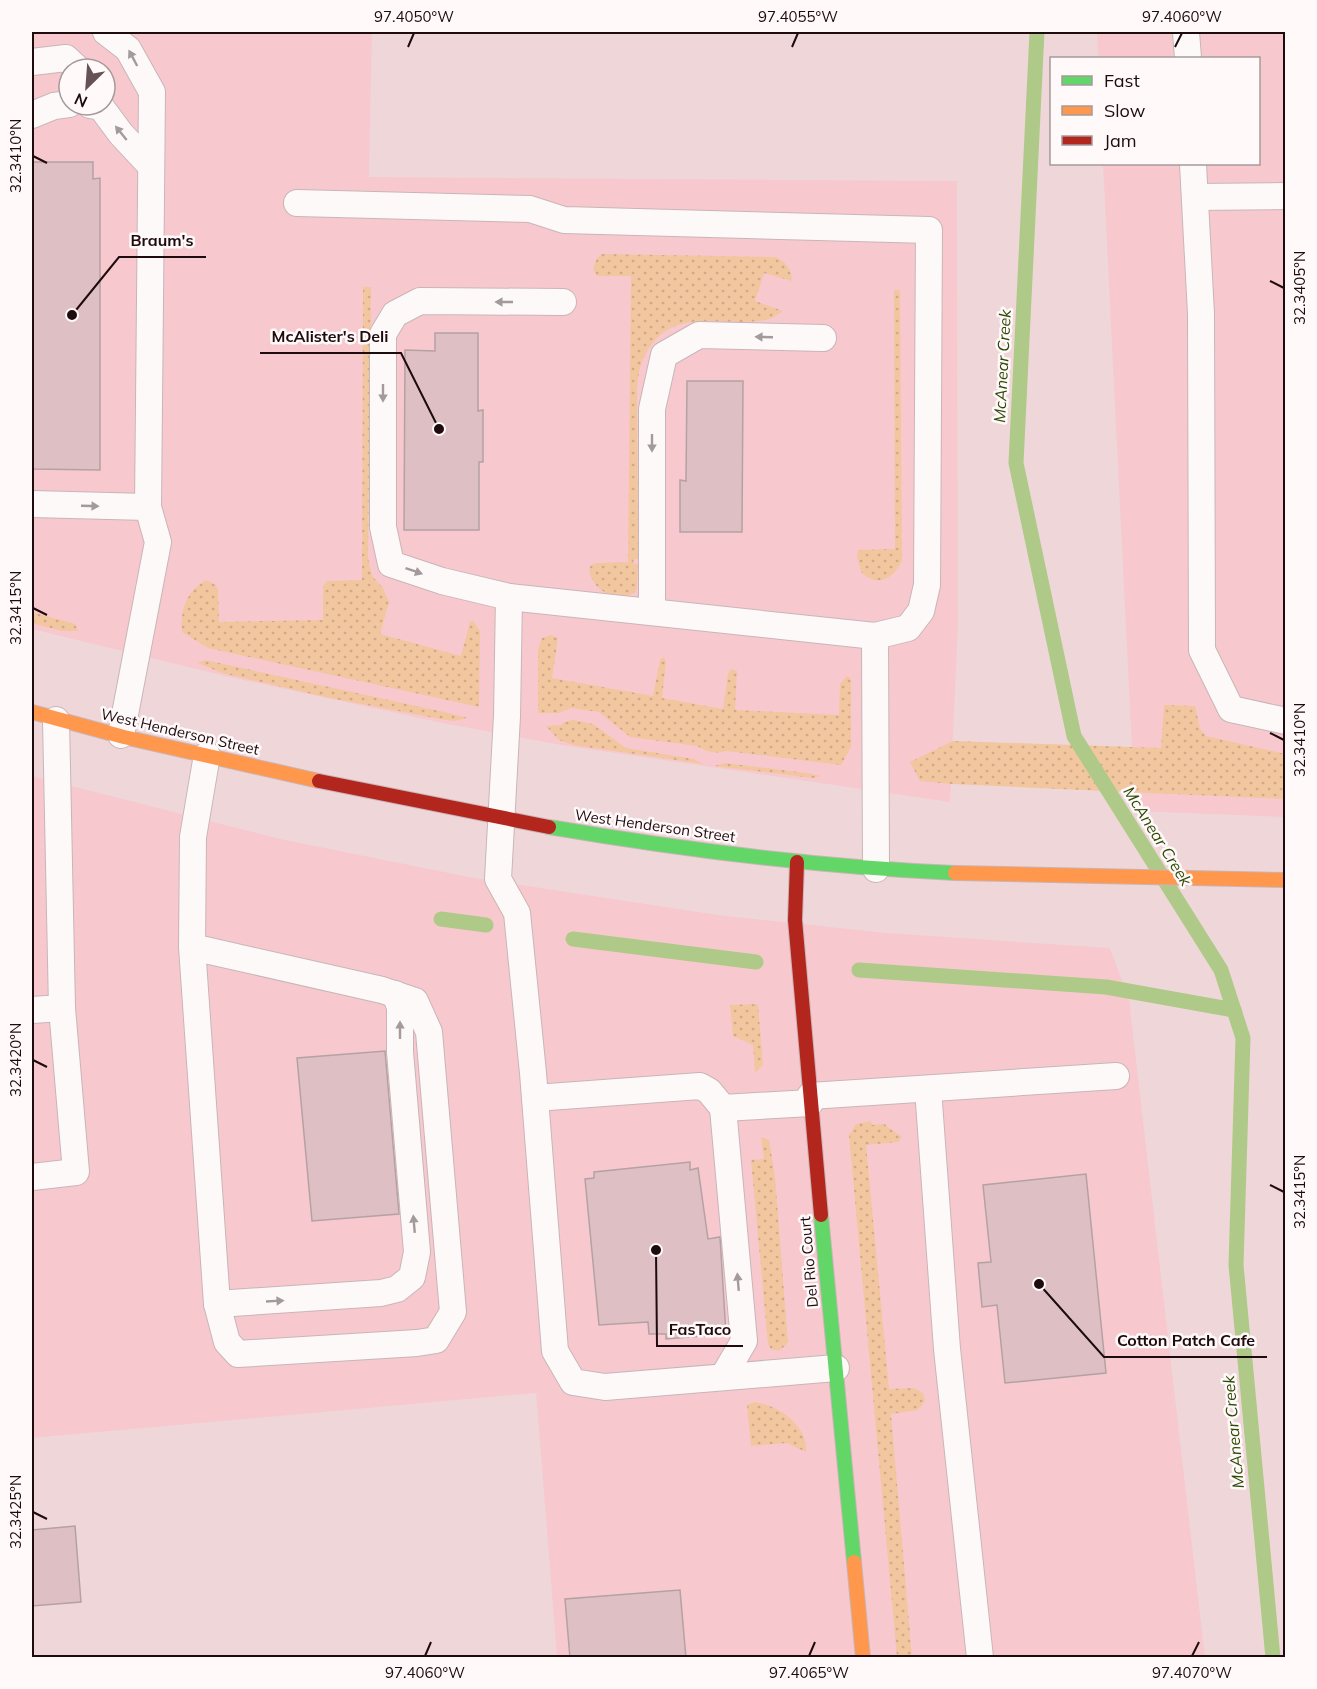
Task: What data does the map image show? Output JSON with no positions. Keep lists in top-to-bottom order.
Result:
{
  "streets": {
    "main road": ["West Henderson Street", "Del Rio Court"]
  },
  "crossings": [
    ["West Henderson Street", "Del Rio Court"]
  ],
  "water": ["McAnear Creek"],
  "places": [
    "Braum's",
    "McAlister's Deli",
    "FasTaco",
    "Cotton Patch Cafe"
  ],
  "legend": ["Fast", "Slow", "Jam"],
  "north": "bottom left",
  "coordinates": [
    "97.4050°W",
    "97.4055°W",
    "97.4060°W",
    "32.3410°N",
    "32.3405°N",
    "32.3415°N",
    "32.3420°N",
    "32.3425°N",
    "97.4065°W",
    "97.4070°W"
  ]
}
